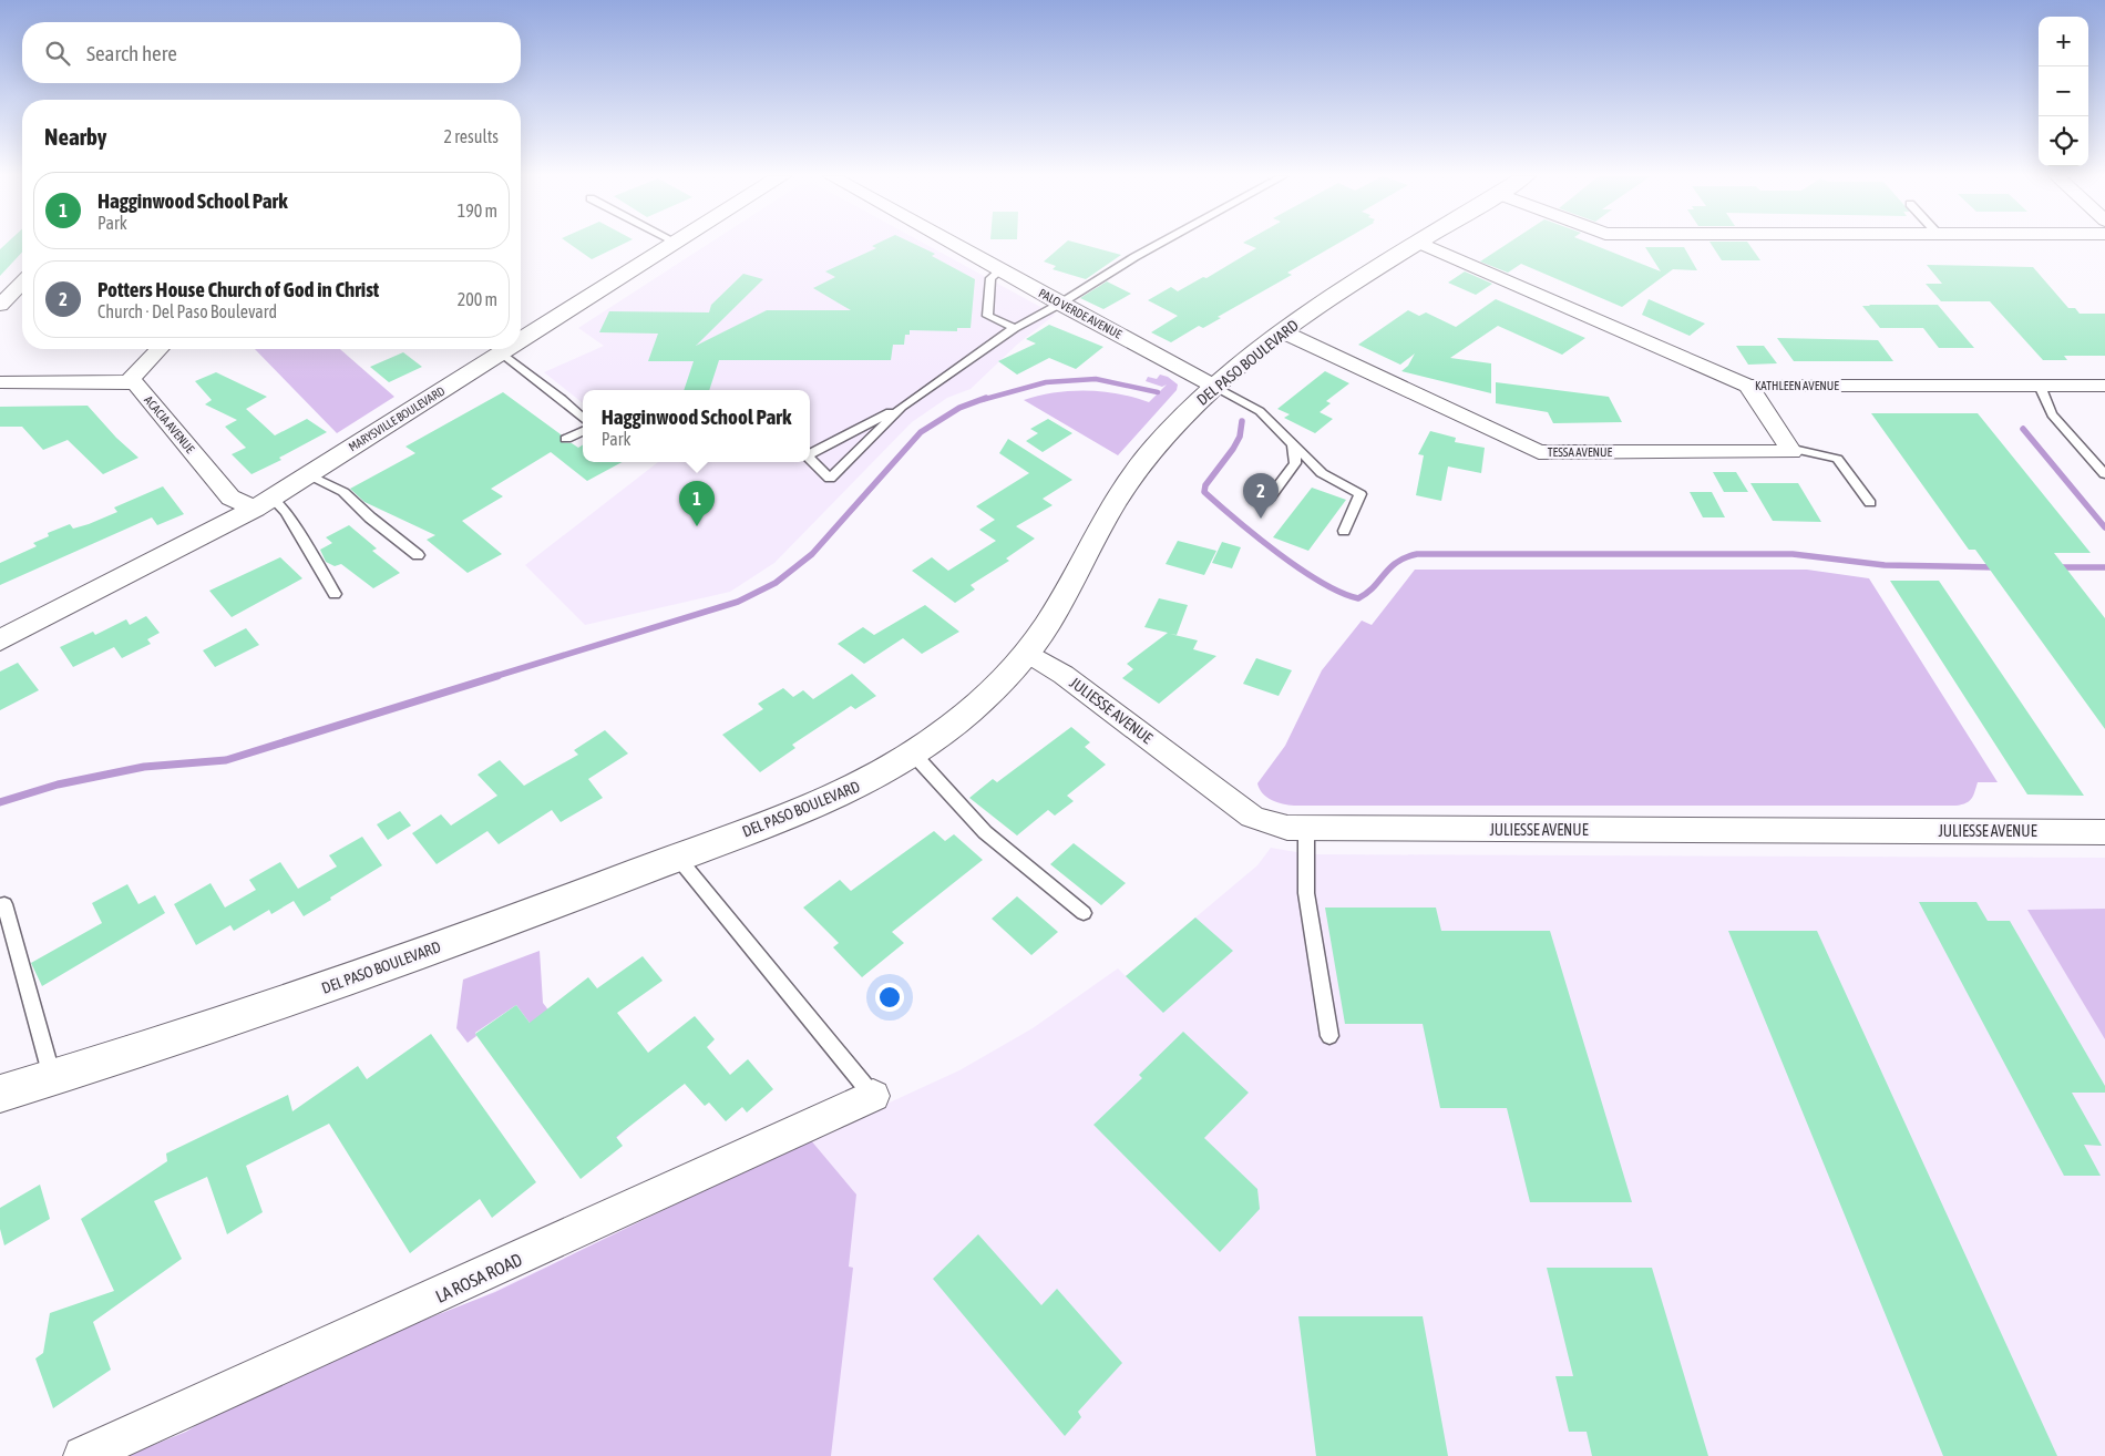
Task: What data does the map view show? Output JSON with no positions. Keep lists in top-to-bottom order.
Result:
{
  "streets": {
    "main road": ["DEL PASO BOULEVARD", "MARYSVILLE BOULEVARD"],
    "street": [
      "PALO VERDE AVENUE",
      "KATHLEEN AVENUE",
      "ACACIA AVENUE",
      "TESSA AVENUE",
      "JULIESSE AVENUE",
      "LA ROSA ROAD"
    ]
  },
  "crossings": [
    ["PALO VERDE AVENUE", "DEL PASO BOULEVARD"],
    ["DEL PASO BOULEVARD", "TESSA AVENUE"],
    ["DEL PASO BOULEVARD", "JULIESSE AVENUE"],
    ["MARYSVILLE BOULEVARD", "ACACIA AVENUE"]
  ],
  "page": {
    "map_buttons": ["+", "−"],
    "search": "Search here",
    "heading": ["Nearby", "2 results"],
    "list": [
      {
        "mark": "1",
        "name": "Hagginwood School Park",
        "note": "Park",
        "value": "190 m"
      },
      {
        "mark": "2",
        "name": "Potters House Church of God in Christ",
        "note": "Church · Del Paso Boulevard",
        "value": "200 m"
      }
    ],
    "popup": ["Hagginwood School Park", "Park"],
    "pins": ["2", "1"]
  }
}
